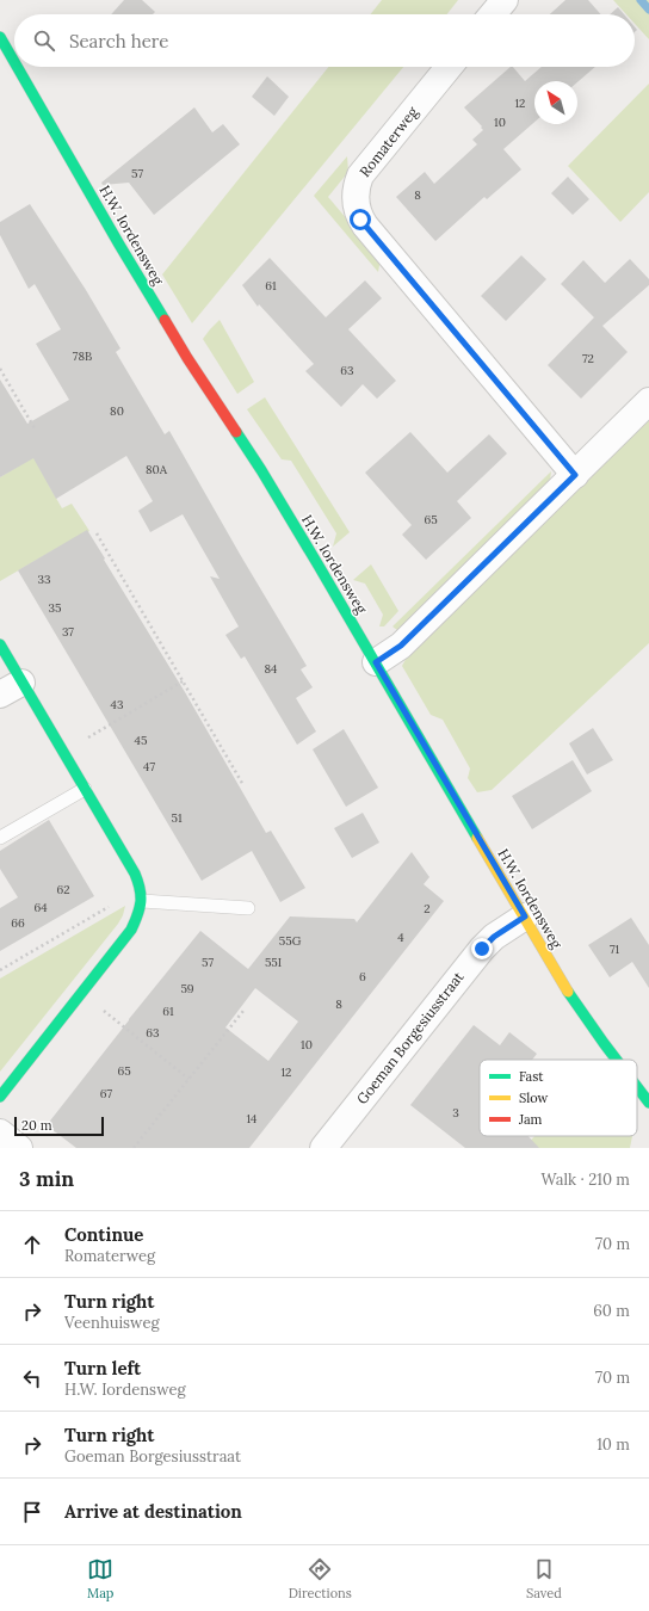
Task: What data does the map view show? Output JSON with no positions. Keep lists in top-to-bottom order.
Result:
{
  "streets": {
    "main road": ["H.W. Iordensweg"],
    "street": ["Romaterweg", "Goeman Borgesiusstraat"]
  },
  "crossings": [
    ["H.W. Iordensweg", "Goeman Borgesiusstraat"]
  ],
  "house_numbers": [
    "12",
    "10",
    "57",
    "8",
    "61",
    "78B",
    "72",
    "63",
    "80",
    "80A",
    "65",
    "33",
    "35",
    "37",
    "84",
    "43",
    "45",
    "47",
    "51",
    "62",
    "64",
    "2",
    "66",
    "4",
    "55G",
    "71",
    "57",
    "55I",
    "6",
    "59",
    "8",
    "61",
    "63",
    "10",
    "65",
    "12",
    "67",
    "3",
    "14"
  ],
  "legend": ["Fast", "Slow", "Jam"],
  "scale_bar": "20 m",
  "north": "top left",
  "page": {
    "search": "Search here",
    "scale": "20 m",
    "heading": ["3 min", "Walk · 210 m"],
    "list": [
      ["Continue", "Romaterweg", "70 m"],
      ["Turn right", "Veenhuisweg", "60 m"],
      ["Turn left", "H.W. Iordensweg", "70 m"],
      ["Turn right", "Goeman Borgesiusstraat", "10 m"],
      "Arrive at destination"
    ],
    "nav": ["Map", "Directions", "Saved"]
  }
}
